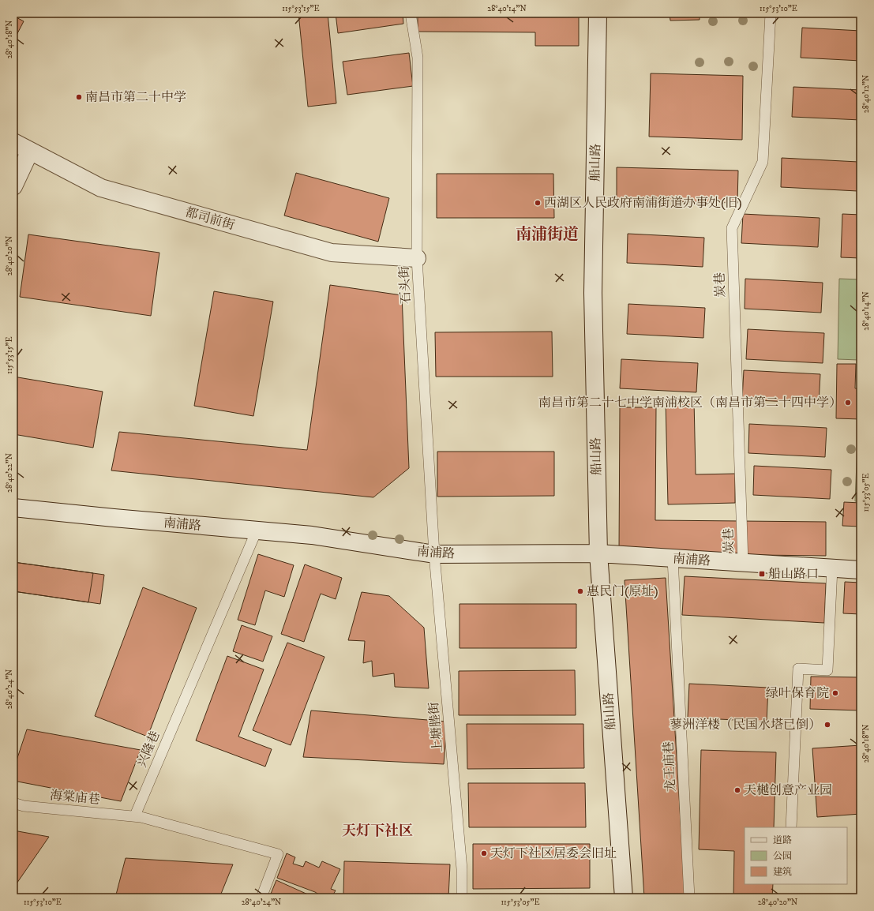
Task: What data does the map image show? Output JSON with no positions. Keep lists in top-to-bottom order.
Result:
{
  "streets": {
    "street": ["船山路", "都司前街", "南浦路"],
    "lane": [
      "石头街",
      "炭巷",
      "上塘塍街",
      "兴隆巷",
      "龙王庙巷",
      "海棠庙巷"
    ]
  },
  "crossings": [
    ["船山路", "南浦路"],
    ["都司前街", "石头街"],
    ["石头街", "南浦路"],
    ["石头街", "上塘塍街"],
    ["炭巷", "南浦路"],
    ["南浦路", "上塘塍街"],
    ["南浦路", "兴隆巷"],
    ["南浦路", "龙王庙巷"],
    ["兴隆巷", "海棠庙巷"]
  ],
  "districts": ["南浦街道", "天灯下社区"],
  "places": {
    "other": [
      "南昌市第二十中学",
      "西湖区人民政府南浦街道办事处(旧)",
      "南昌市第二十七中学南浦校区（南昌市第二十四中学）",
      "惠民门(原址)",
      "绿叶保育院",
      "蓼洲洋楼（民国水塔已倒）",
      "天樾创意产业园",
      "天灯下社区居委会旧址"
    ],
    "transit": ["船山路口"]
  },
  "legend": ["道路", "公园", "建筑"],
  "coordinates": [
    "115°53'15\"E",
    "28°40'14\"N",
    "115°53'10\"E",
    "28°40'18\"N",
    "28°40'12\"N",
    "28°40'20\"N",
    "28°40'22\"N",
    "115°53'05\"E",
    "28°40'24\"N"
  ]
}
